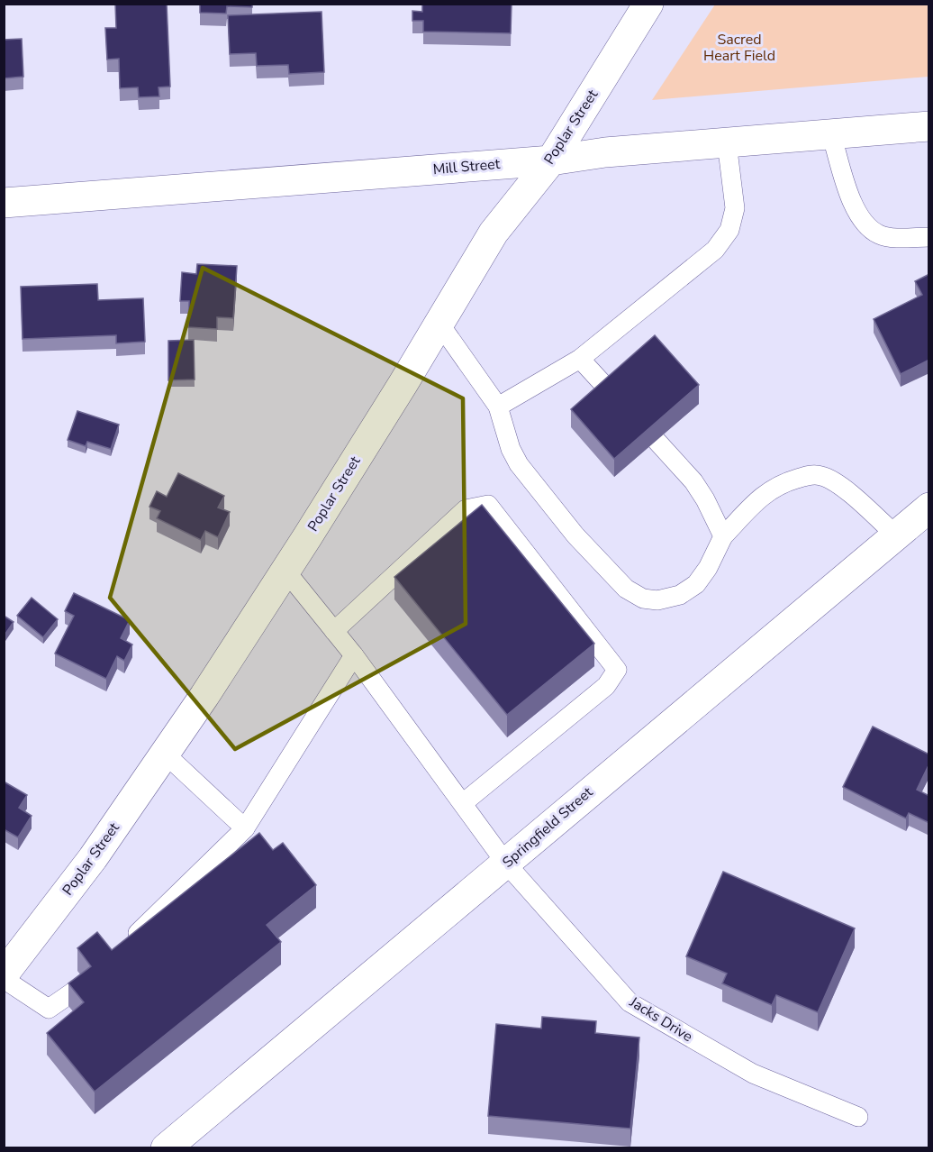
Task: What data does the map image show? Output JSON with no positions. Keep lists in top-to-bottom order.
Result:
{
  "streets": {
    "main road": ["Poplar Street", "Mill Street", "Springfield Street"],
    "lane": ["Jacks Drive"]
  },
  "crossings": [
    ["Poplar Street", "Mill Street"],
    ["Poplar Street", "Jacks Drive"],
    ["Springfield Street", "Jacks Drive"]
  ],
  "parks": ["Sacred Heart Field"]
}
